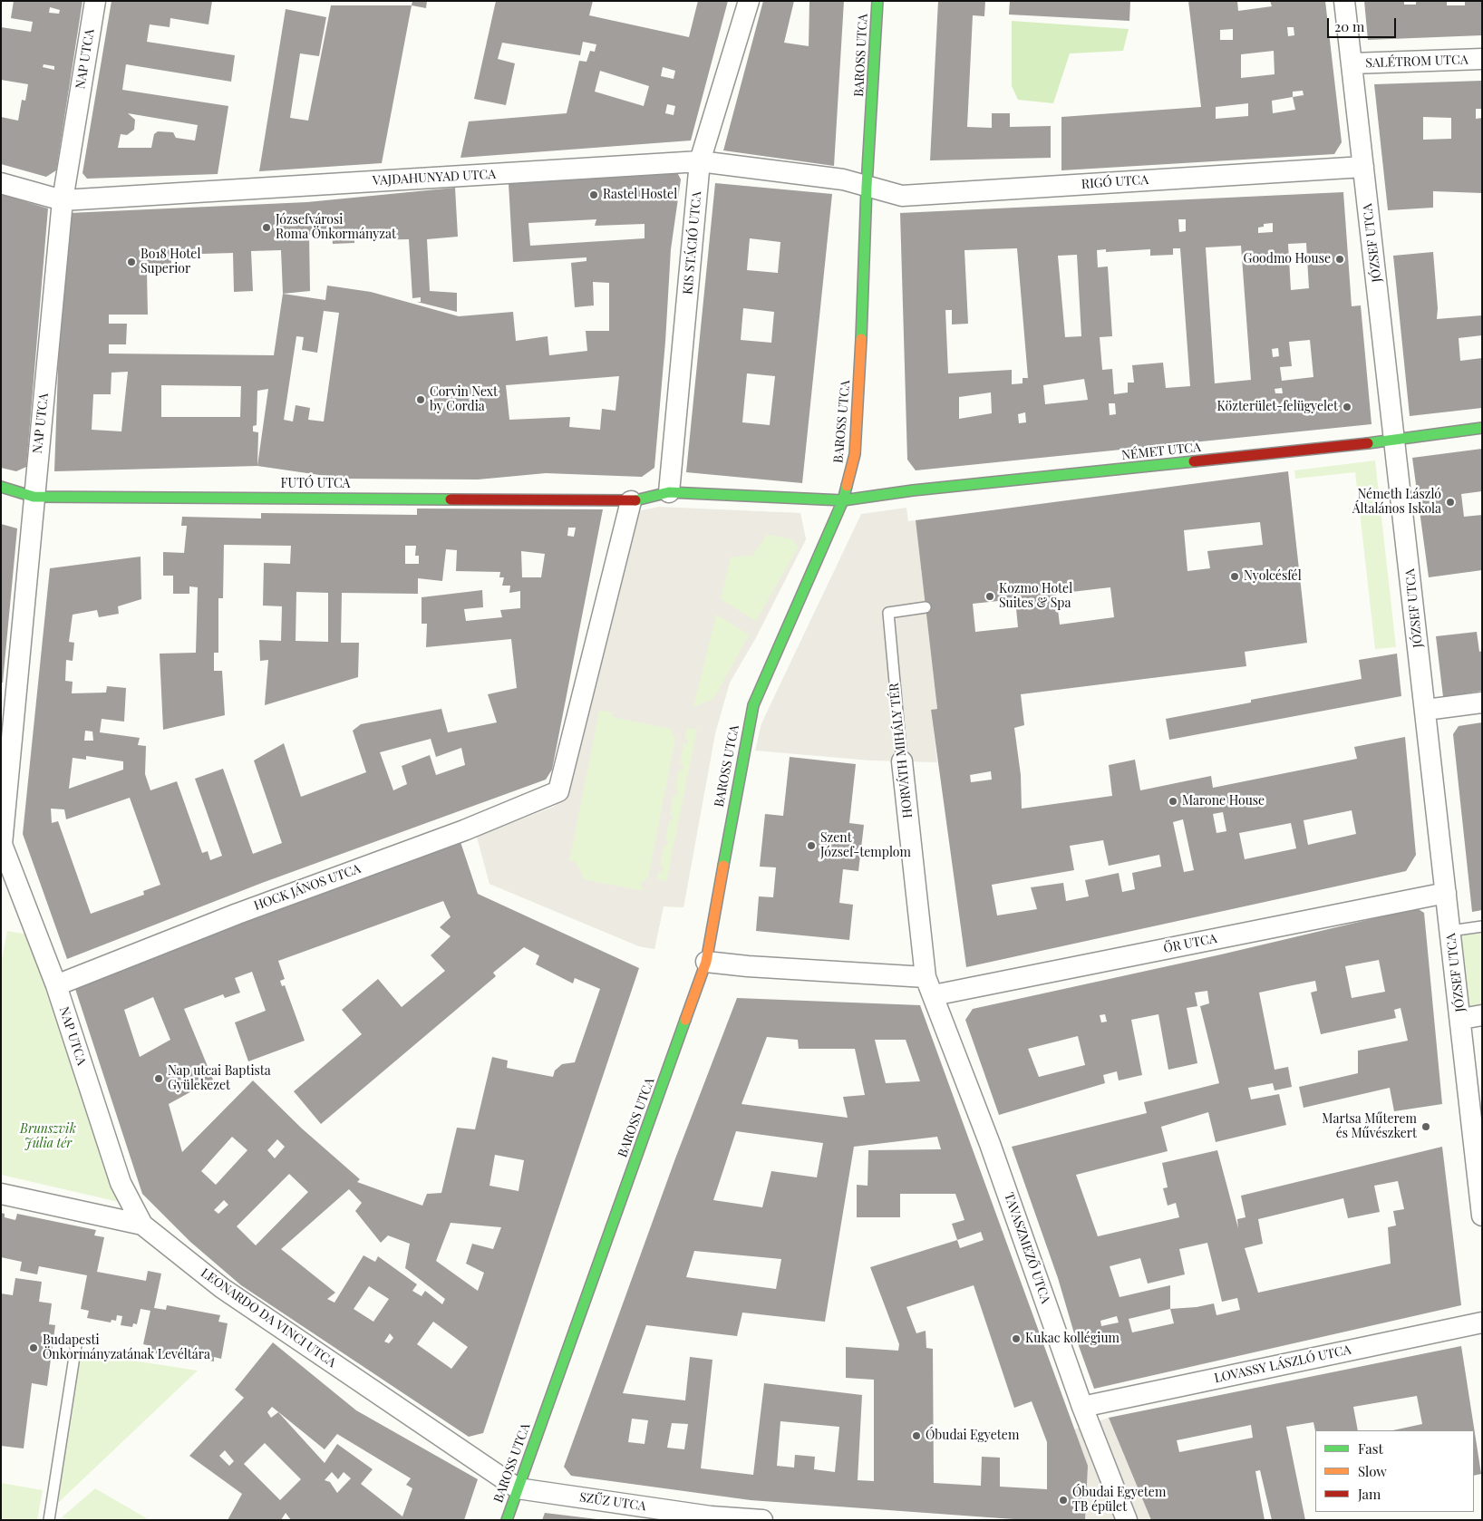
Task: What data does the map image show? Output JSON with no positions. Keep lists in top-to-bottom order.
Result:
{
  "streets": {
    "street": [
      "BAROSS UTCA",
      "NAP UTCA",
      "SALÉTROM UTCA",
      "VAJDAHUNYAD UTCA",
      "RIGÓ UTCA",
      "KIS STÁCIÓ UTCA",
      "JÓZSEF UTCA",
      "NÉMET UTCA",
      "FUTÓ UTCA",
      "HORVÁTH MIHÁLY TÉR",
      "HOCK JÁNOS UTCA",
      "ŐR UTCA",
      "TAVASZMEZŐ UTCA",
      "LEONARDO DA VINCI UTCA",
      "LOVASSY LÁSZLÓ UTCA",
      "SZŰZ UTCA"
    ]
  },
  "crossings": [
    ["BAROSS UTCA", "VAJDAHUNYAD UTCA"],
    ["BAROSS UTCA", "RIGÓ UTCA"],
    ["BAROSS UTCA", "NÉMET UTCA"],
    ["BAROSS UTCA", "LEONARDO DA VINCI UTCA"],
    ["BAROSS UTCA", "SZŰZ UTCA"],
    ["NAP UTCA", "VAJDAHUNYAD UTCA"],
    ["NAP UTCA", "FUTÓ UTCA"],
    ["NAP UTCA", "HOCK JÁNOS UTCA"],
    ["NAP UTCA", "LEONARDO DA VINCI UTCA"],
    ["SALÉTROM UTCA", "JÓZSEF UTCA"],
    ["VAJDAHUNYAD UTCA", "RIGÓ UTCA"],
    ["VAJDAHUNYAD UTCA", "KIS STÁCIÓ UTCA"],
    ["RIGÓ UTCA", "JÓZSEF UTCA"],
    ["JÓZSEF UTCA", "NÉMET UTCA"],
    ["JÓZSEF UTCA", "ŐR UTCA"],
    ["FUTÓ UTCA", "HOCK JÁNOS UTCA"],
    ["HORVÁTH MIHÁLY TÉR", "TAVASZMEZŐ UTCA"],
    ["ŐR UTCA", "TAVASZMEZŐ UTCA"],
    ["TAVASZMEZŐ UTCA", "LOVASSY LÁSZLÓ UTCA"],
    ["LEONARDO DA VINCI UTCA", "SZŰZ UTCA"]
  ],
  "parks": ["Brunszvik Júlia tér"],
  "places": [
    "Rastel Hostel",
    "Józsefvárosi Roma Önkormányzat",
    "Goodmo House",
    "Bo18 Hotel Superior",
    "Corvin Next by Cordia",
    "Közterület-felügyelet",
    "Németh László Általános Iskola",
    "Nyolcésfél",
    "Kozmo Hotel Suites & Spa",
    "Marone House",
    "Szent József-templom",
    "Nap utcai Baptista Gyülekezet",
    "Martsa Műterem és Művészkert",
    "Kukac kollégium",
    "Budapesti Önkormányzatának Levéltára",
    "Óbudai Egyetem",
    "Óbudai Egyetem TB épület"
  ],
  "legend": ["Fast", "Slow", "Jam"],
  "scale_bar": "20 m"
}
